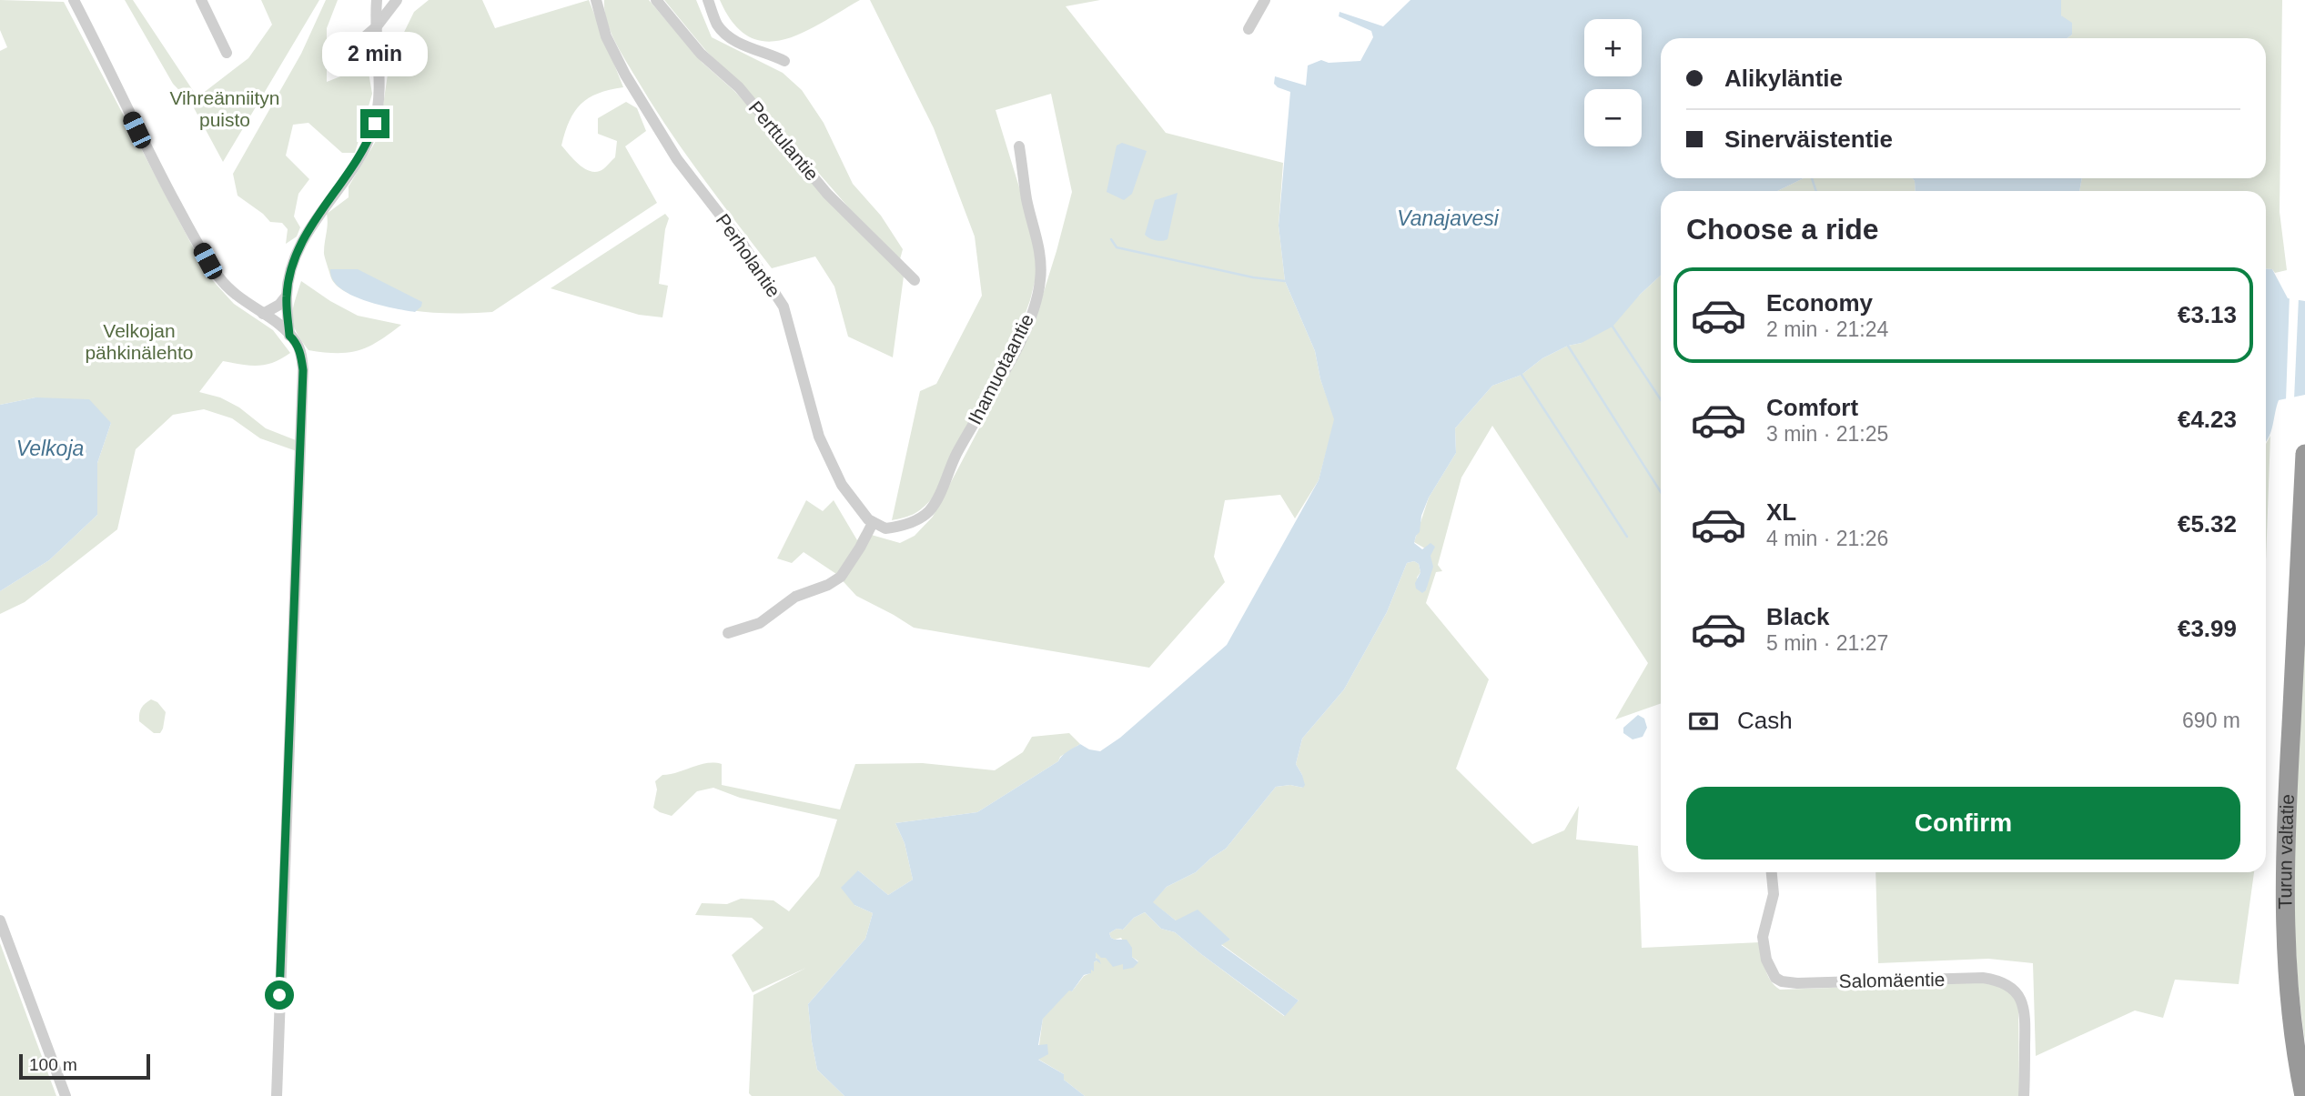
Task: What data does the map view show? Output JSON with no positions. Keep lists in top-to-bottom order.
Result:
{
  "streets": {
    "highway": ["Turun valtatie"],
    "street": [
      "Perttulantie",
      "Perholantie",
      "Ihamuotaantie",
      "Salomäentie"
    ]
  },
  "crossings": [
    ["Perholantie", "Ihamuotaantie"]
  ],
  "water": ["Vanajavesi", "Velkoja"],
  "parks": ["Vihreänniityn puisto", "Velkojan pähkinälehto"],
  "scale_bar": "100 m",
  "page": {
    "map_buttons": ["+", "−"],
    "bubble": "2 min",
    "banner": ["Alikyläntie", "Sinerväistentie"],
    "heading": "Choose a ride",
    "list": [
      {
        "name": "Economy",
        "note": "2 min · 21:24",
        "value": "€3.13"
      },
      {
        "name": "Comfort",
        "note": "3 min · 21:25",
        "value": "€4.23"
      },
      {
        "name": "XL",
        "note": "4 min · 21:26",
        "value": "€5.32"
      },
      {
        "name": "Black",
        "note": "5 min · 21:27",
        "value": "€3.99"
      }
    ],
    "pay": ["Cash", "690 m"],
    "buttons": "Confirm",
    "scale": "100 m"
  }
}
